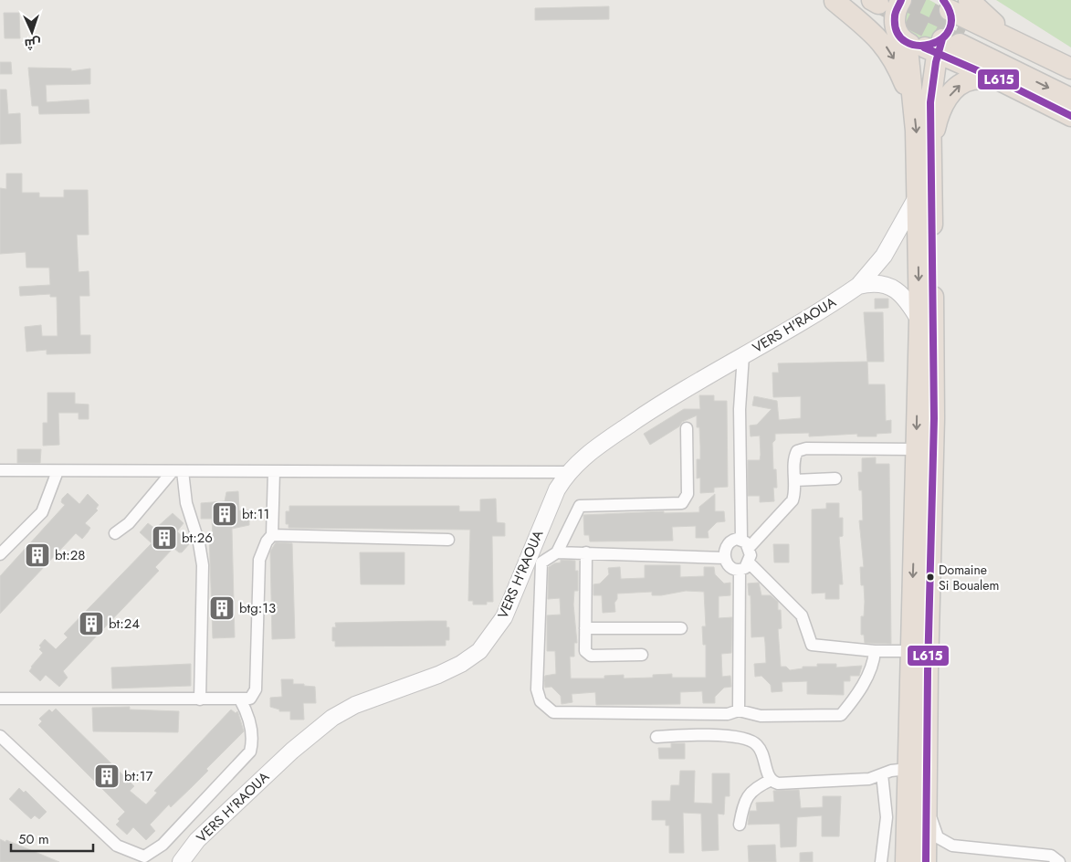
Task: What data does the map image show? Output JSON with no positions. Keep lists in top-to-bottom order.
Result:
{
  "streets": {
    "street": ["VERS H'RAOUA"]
  },
  "places": {
    "building": [
      "bt:11",
      "bt:26",
      "bt:28",
      "btg:13",
      "bt:24",
      "bt:17"
    ],
    "other": ["Domaine Si Boualem"]
  },
  "lines": ["transit line L615"],
  "scale_bar": "50 m",
  "north": "bottom"
}
